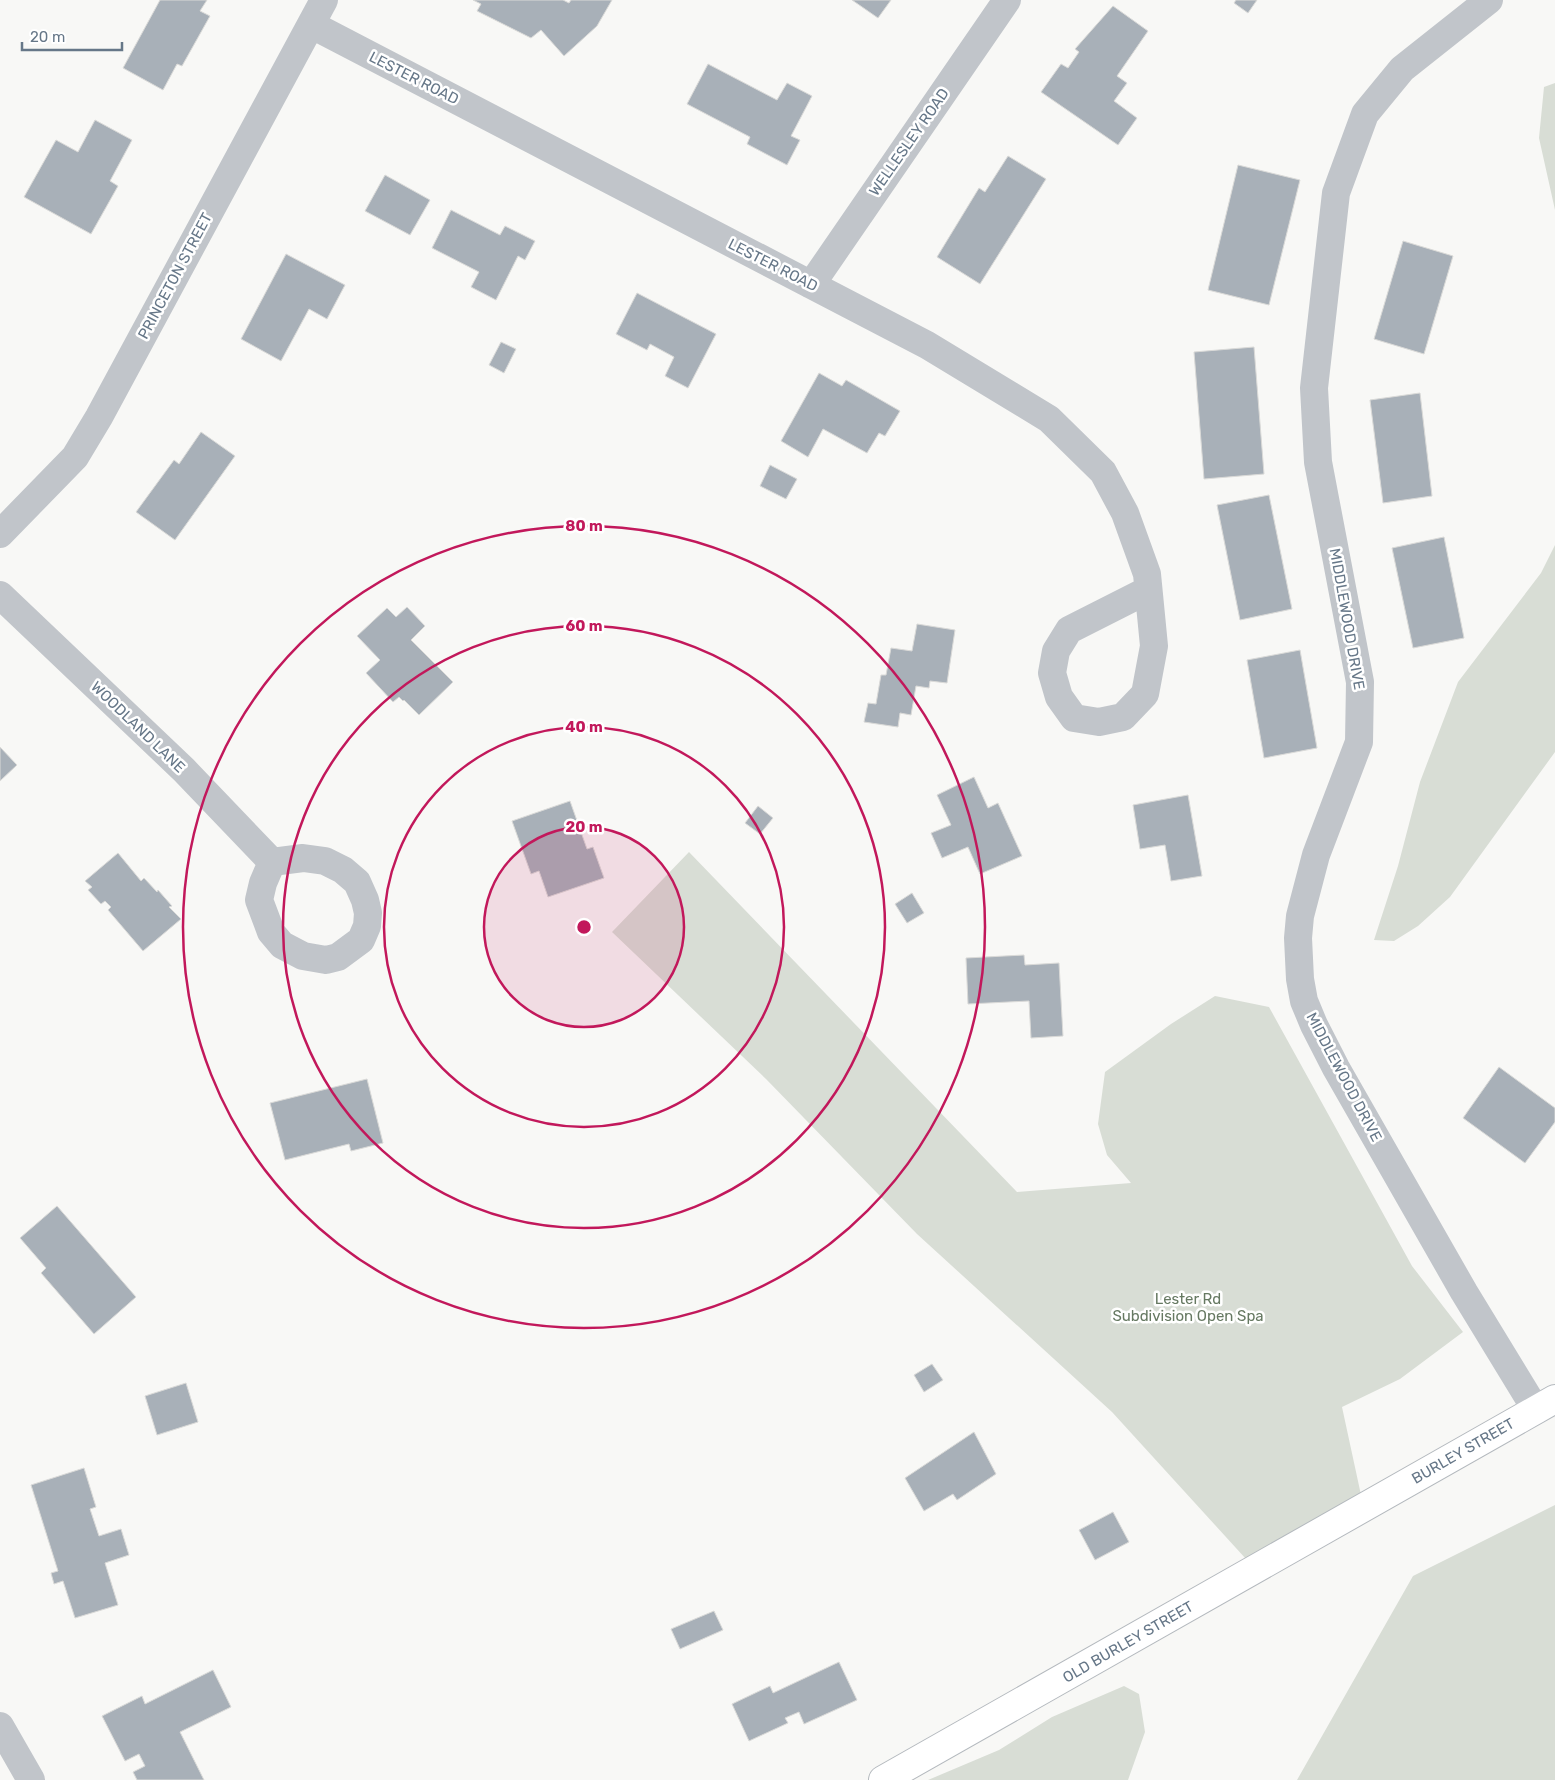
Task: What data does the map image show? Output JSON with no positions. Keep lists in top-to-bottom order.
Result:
{
  "streets": {
    "main road": ["BURLEY STREET", "OLD BURLEY STREET"],
    "street": [
      "LESTER ROAD",
      "WELLESLEY ROAD",
      "PRINCETON STREET",
      "MIDDLEWOOD DRIVE",
      "WOODLAND LANE"
    ]
  },
  "crossings": [
    ["LESTER ROAD", "WELLESLEY ROAD"],
    ["LESTER ROAD", "PRINCETON STREET"],
    ["MIDDLEWOOD DRIVE", "BURLEY STREET"],
    ["BURLEY STREET", "OLD BURLEY STREET"]
  ],
  "parks": ["Lester Rd Subdivision Open Spa"],
  "scale_bar": "20 m",
  "rings": [
    "80 m",
    "60 m",
    "40 m",
    "20 m"
  ]
}
